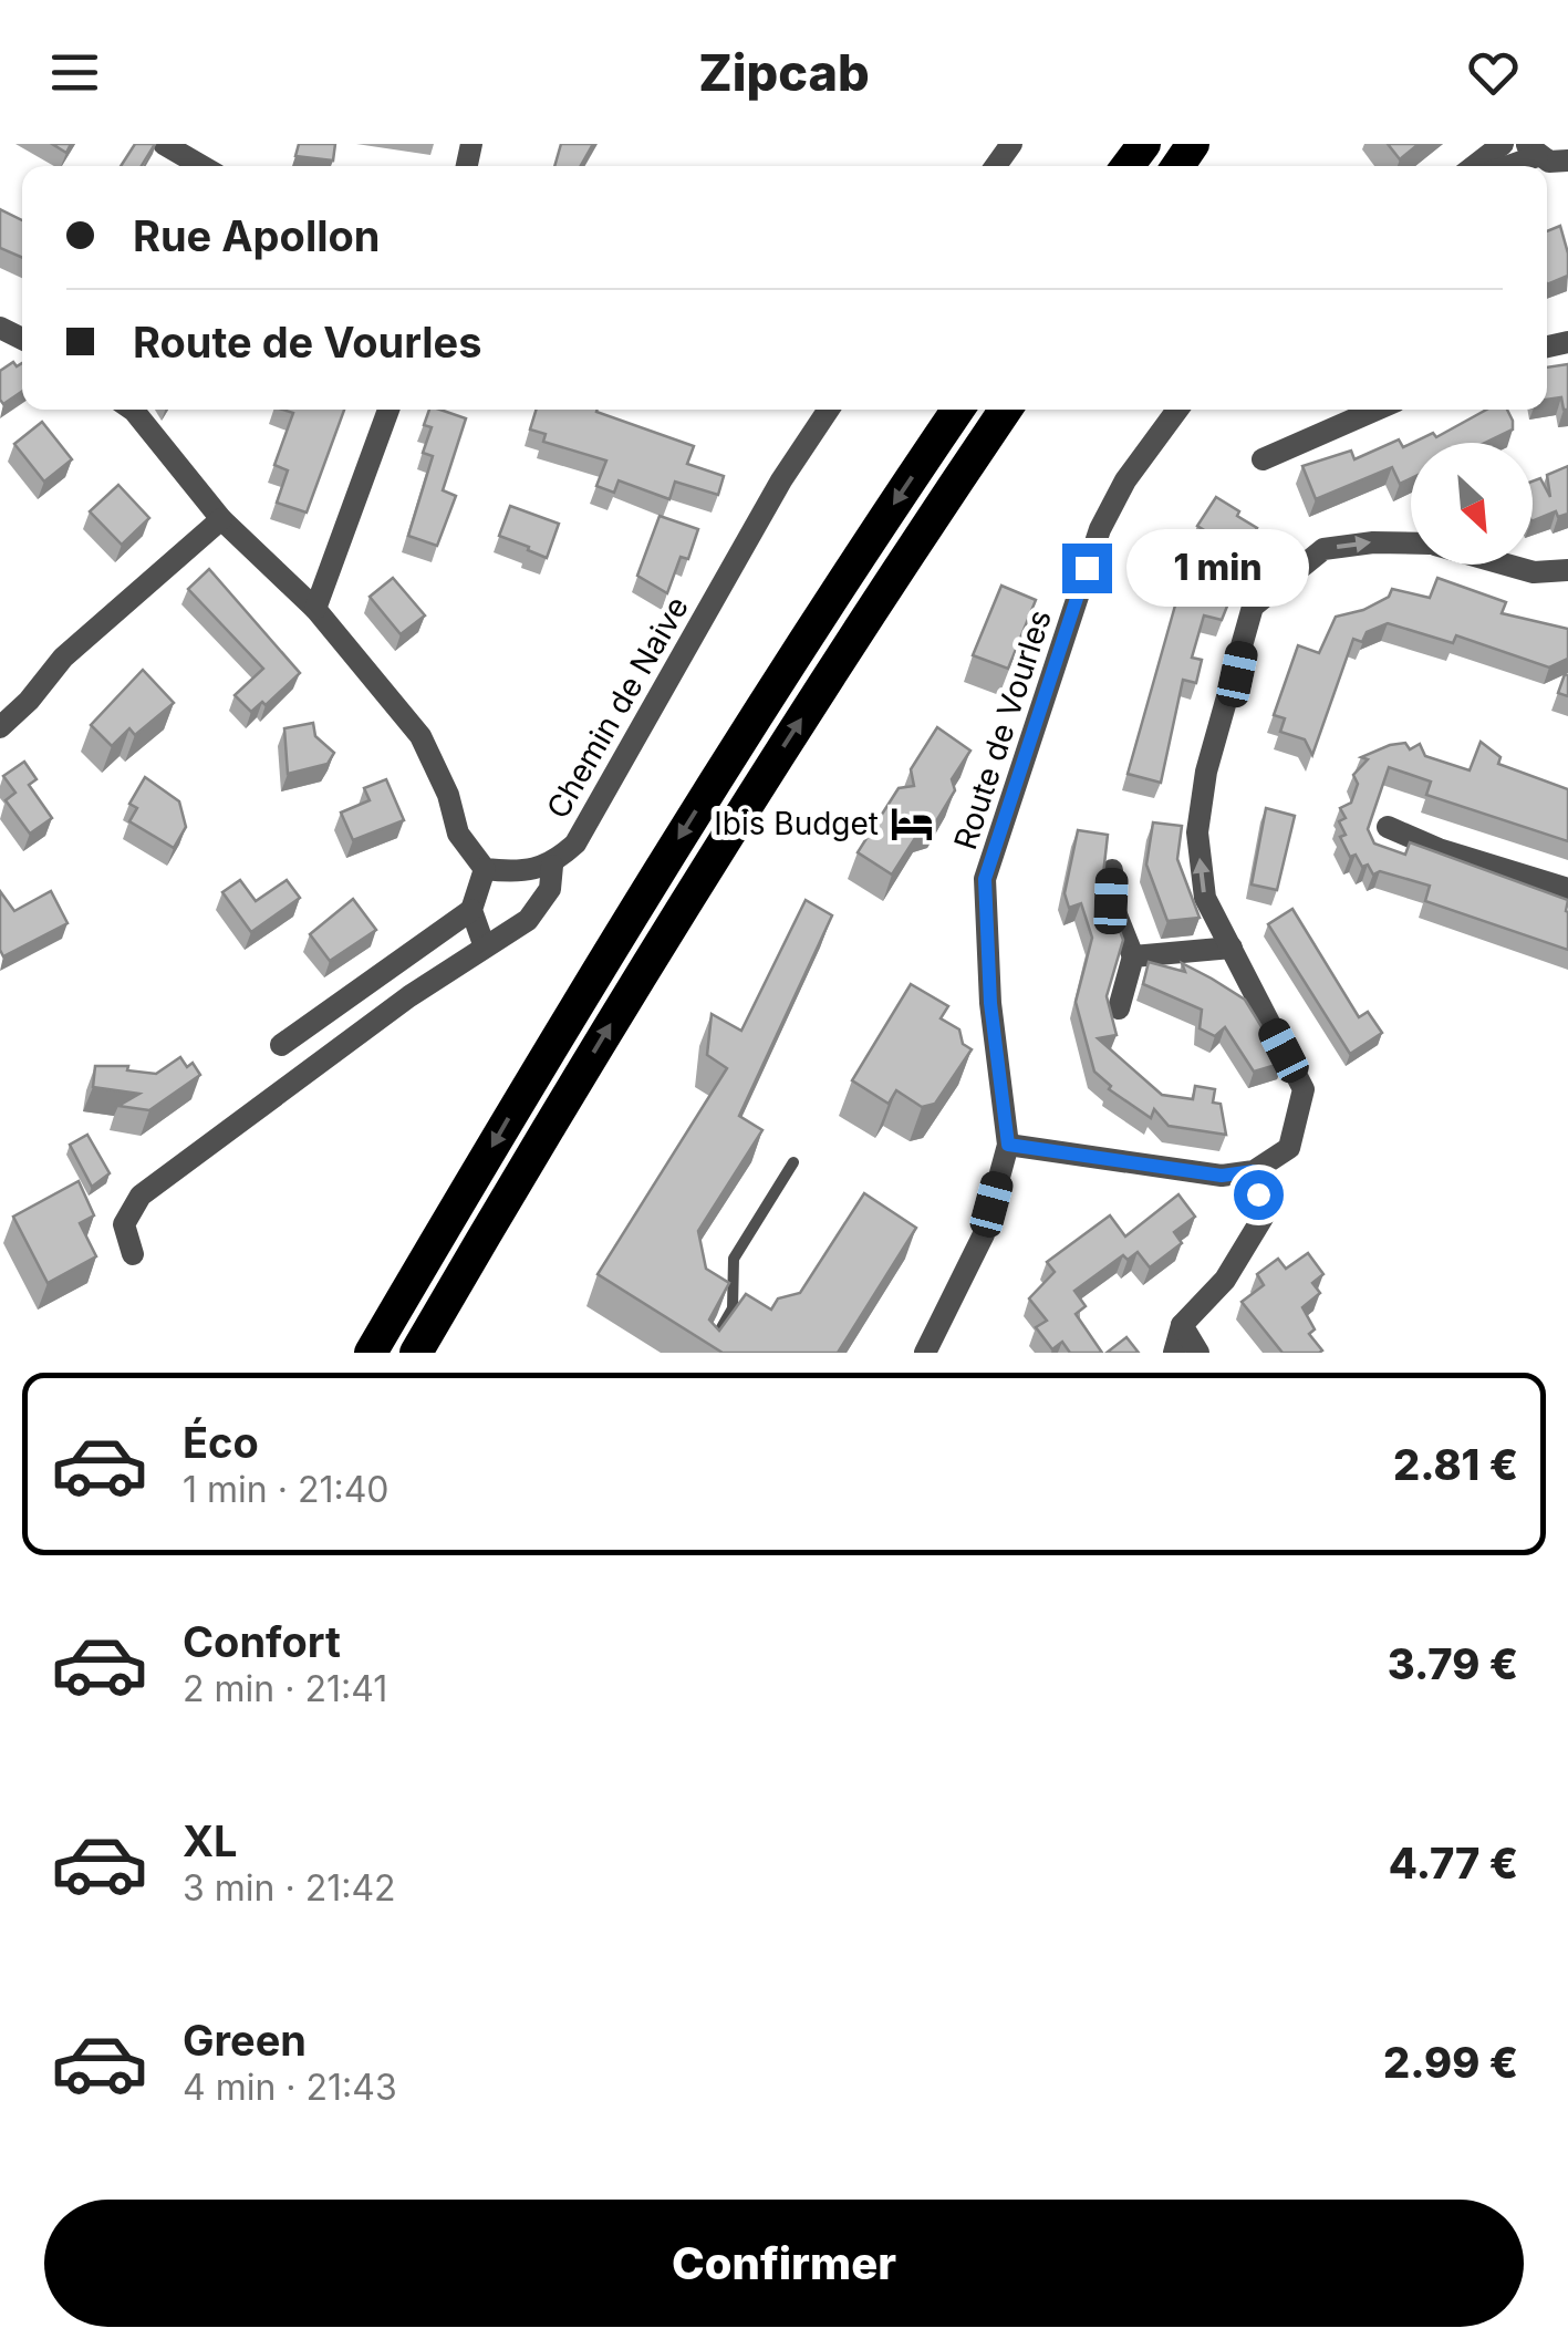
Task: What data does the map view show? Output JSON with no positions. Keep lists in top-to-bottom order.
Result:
{
  "streets": {
    "street": ["Chemin de Naive", "Route de Vourles"]
  },
  "places": {
    "hotel": ["Ibis Budget"]
  },
  "north": "bottom right",
  "page": {
    "header": "Zipcab",
    "banner": ["Rue Apollon", "Route de Vourles"],
    "bubble": "1 min",
    "list": [
      {
        "name": "Éco",
        "note": "1 min · 21:40",
        "value": "2.81 €"
      },
      {
        "name": "Confort",
        "note": "2 min · 21:41",
        "value": "3.79 €"
      },
      {
        "name": "XL",
        "note": "3 min · 21:42",
        "value": "4.77 €"
      },
      {
        "name": "Green",
        "note": "4 min · 21:43",
        "value": "2.99 €"
      }
    ],
    "buttons": "Confirmer"
  }
}
